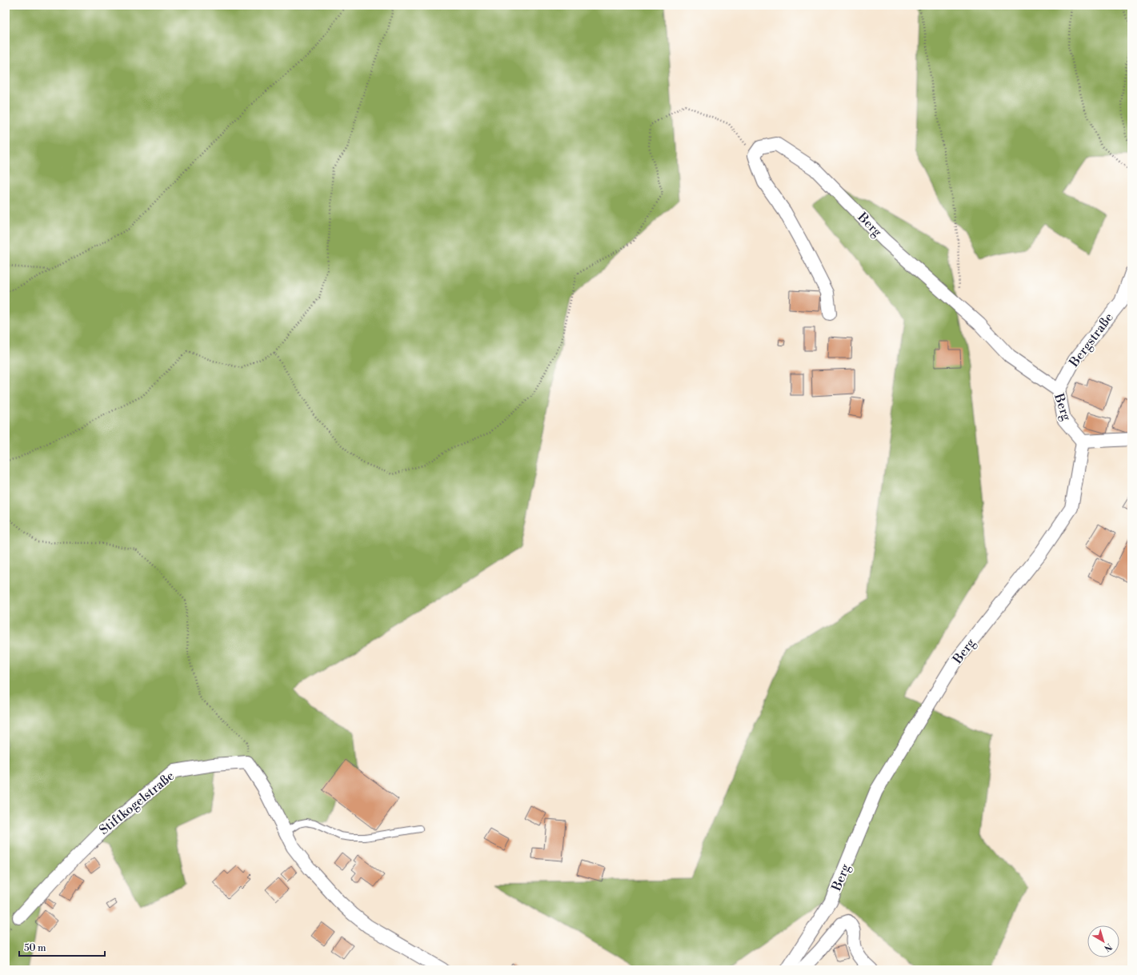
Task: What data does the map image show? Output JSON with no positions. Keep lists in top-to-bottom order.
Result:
{
  "streets": {
    "street": ["Berg", "Bergstraße", "Stiftkogelstraße"]
  },
  "crossings": [
    ["Berg", "Bergstraße"]
  ],
  "scale_bar": "50 m",
  "north": "bottom right"
}
